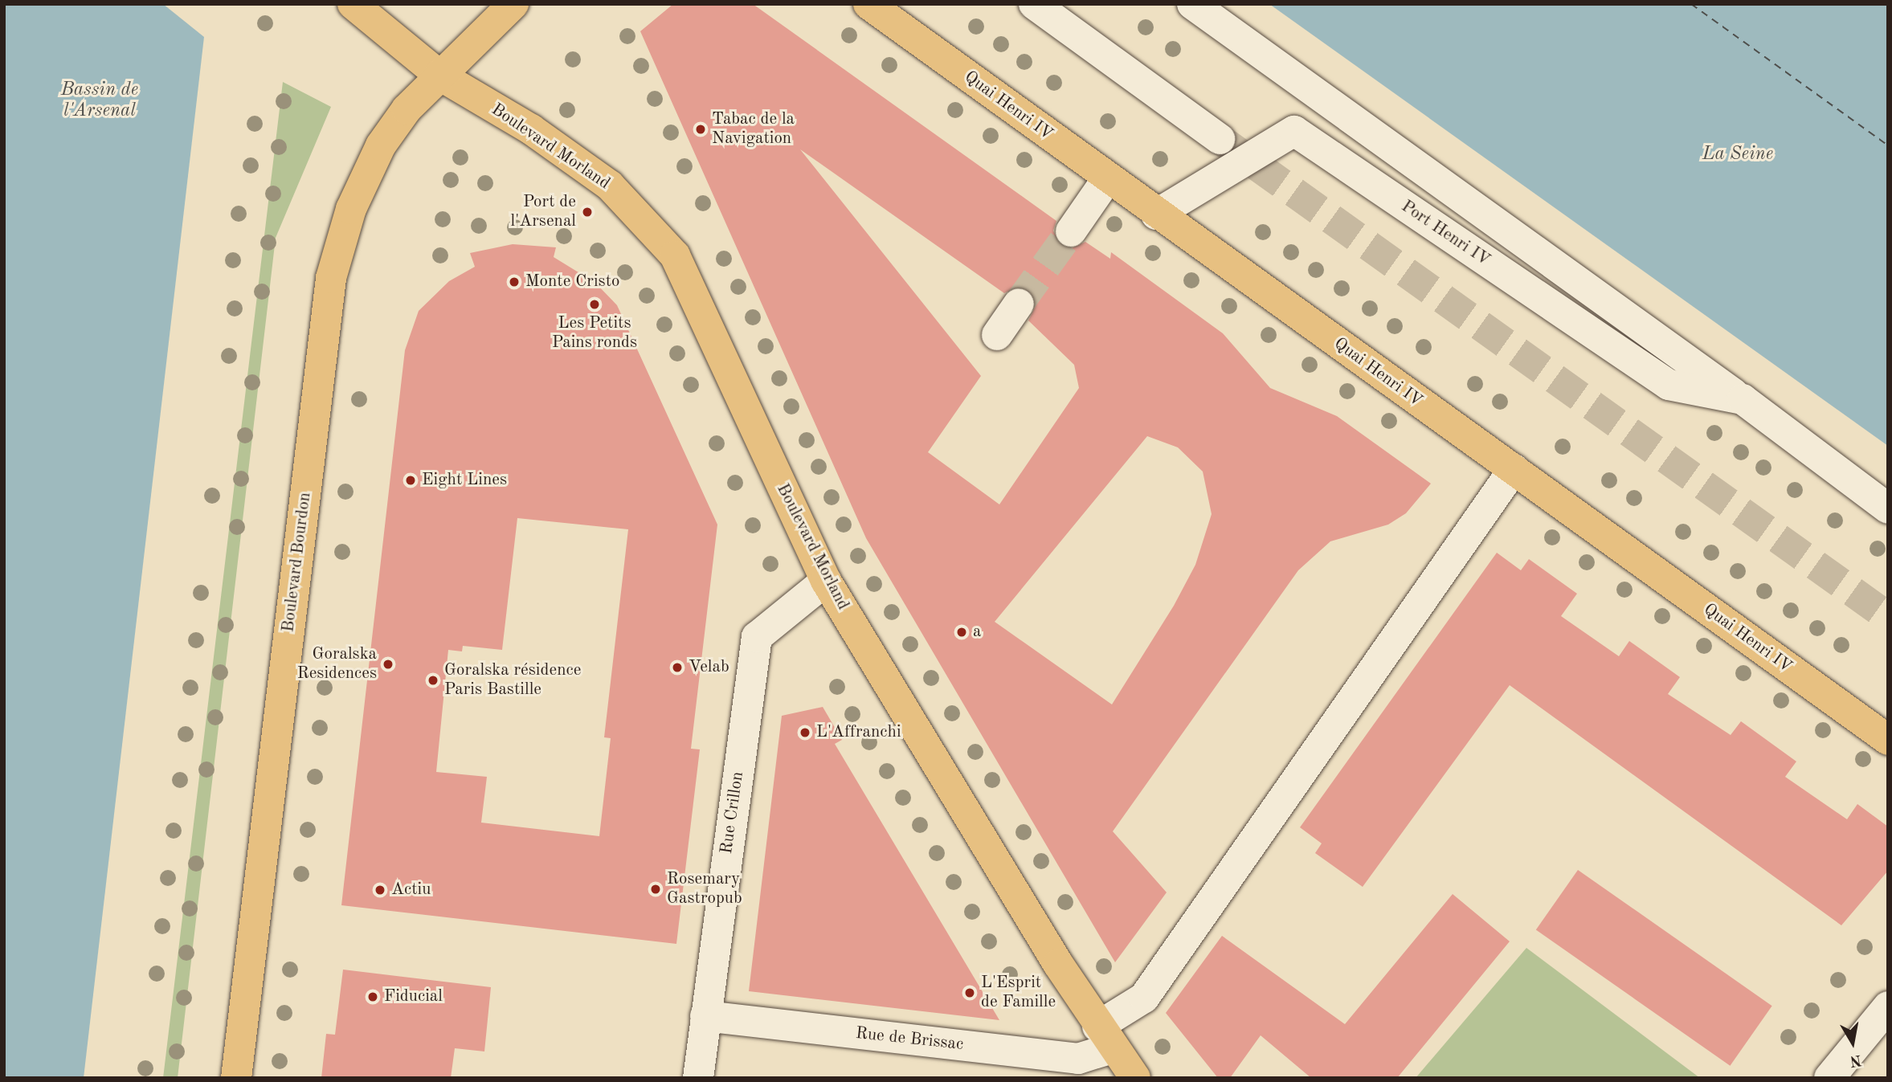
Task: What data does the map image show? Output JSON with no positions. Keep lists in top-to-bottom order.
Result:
{
  "streets": {
    "main road": ["Quai Henri IV", "Boulevard Morland", "Boulevard Bourdon"],
    "street": ["Port Henri IV", "Rue Crillon", "Rue de Brissac"]
  },
  "crossings": [
    ["Quai Henri IV", "Port Henri IV"],
    ["Quai Henri IV", "Rue de Brissac"],
    ["Boulevard Morland", "Boulevard Bourdon"],
    ["Boulevard Morland", "Rue Crillon"],
    ["Boulevard Morland", "Rue de Brissac"],
    ["Rue Crillon", "Rue de Brissac"]
  ],
  "water": ["Bassin de l'Arsenal", "La Seine"],
  "places": [
    "Tabac de la Navigation",
    "Port de l'Arsenal",
    "Monte Cristo",
    "Les Petits Pains ronds",
    "Eight Lines",
    "a",
    "Goralska Residences",
    "Velab",
    "Goralska résidence Paris Bastille",
    "L'Affranchi",
    "Rosemary Gastropub",
    "Actiu",
    "L'Esprit de Famille",
    "Fiducial"
  ],
  "north": "bottom"
}
